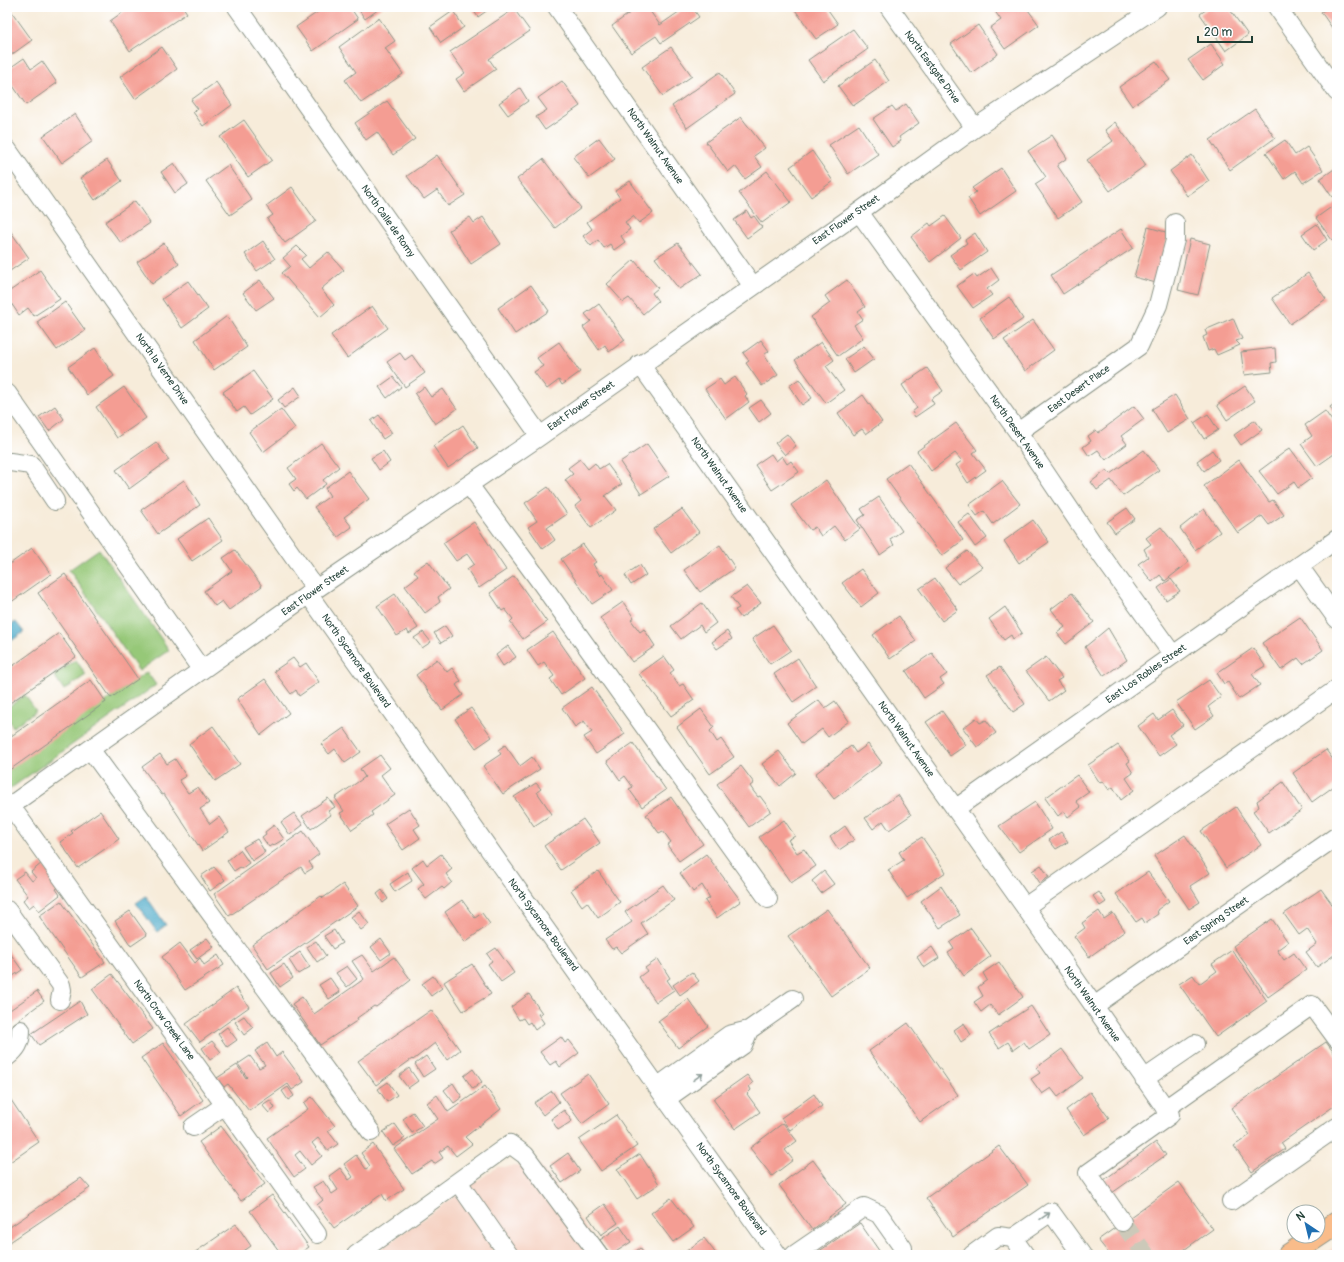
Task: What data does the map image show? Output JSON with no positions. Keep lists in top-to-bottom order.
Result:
{
  "streets": {
    "street": [
      "North Eastgate Drive",
      "North Walnut Avenue",
      "East Flower Street",
      "North Calle de Romy",
      "North la Verne Drive",
      "East Desert Place",
      "North Desert Avenue",
      "North Sycamore Boulevard",
      "East Los Robles Street",
      "East Spring Street",
      "North Crow Creek Lane"
    ]
  },
  "crossings": [
    ["North Eastgate Drive", "East Flower Street"],
    ["North Walnut Avenue", "East Flower Street"],
    ["North Walnut Avenue", "East Los Robles Street"],
    ["North Walnut Avenue", "East Spring Street"],
    ["East Flower Street", "North Calle de Romy"],
    ["East Flower Street", "North la Verne Drive"],
    ["East Flower Street", "North Desert Avenue"],
    ["East Flower Street", "North Sycamore Boulevard"],
    ["East Flower Street", "North Crow Creek Lane"],
    ["North la Verne Drive", "North Sycamore Boulevard"],
    ["East Desert Place", "North Desert Avenue"],
    ["North Desert Avenue", "East Los Robles Street"]
  ],
  "scale_bar": "20 m",
  "north": "top left"
}
